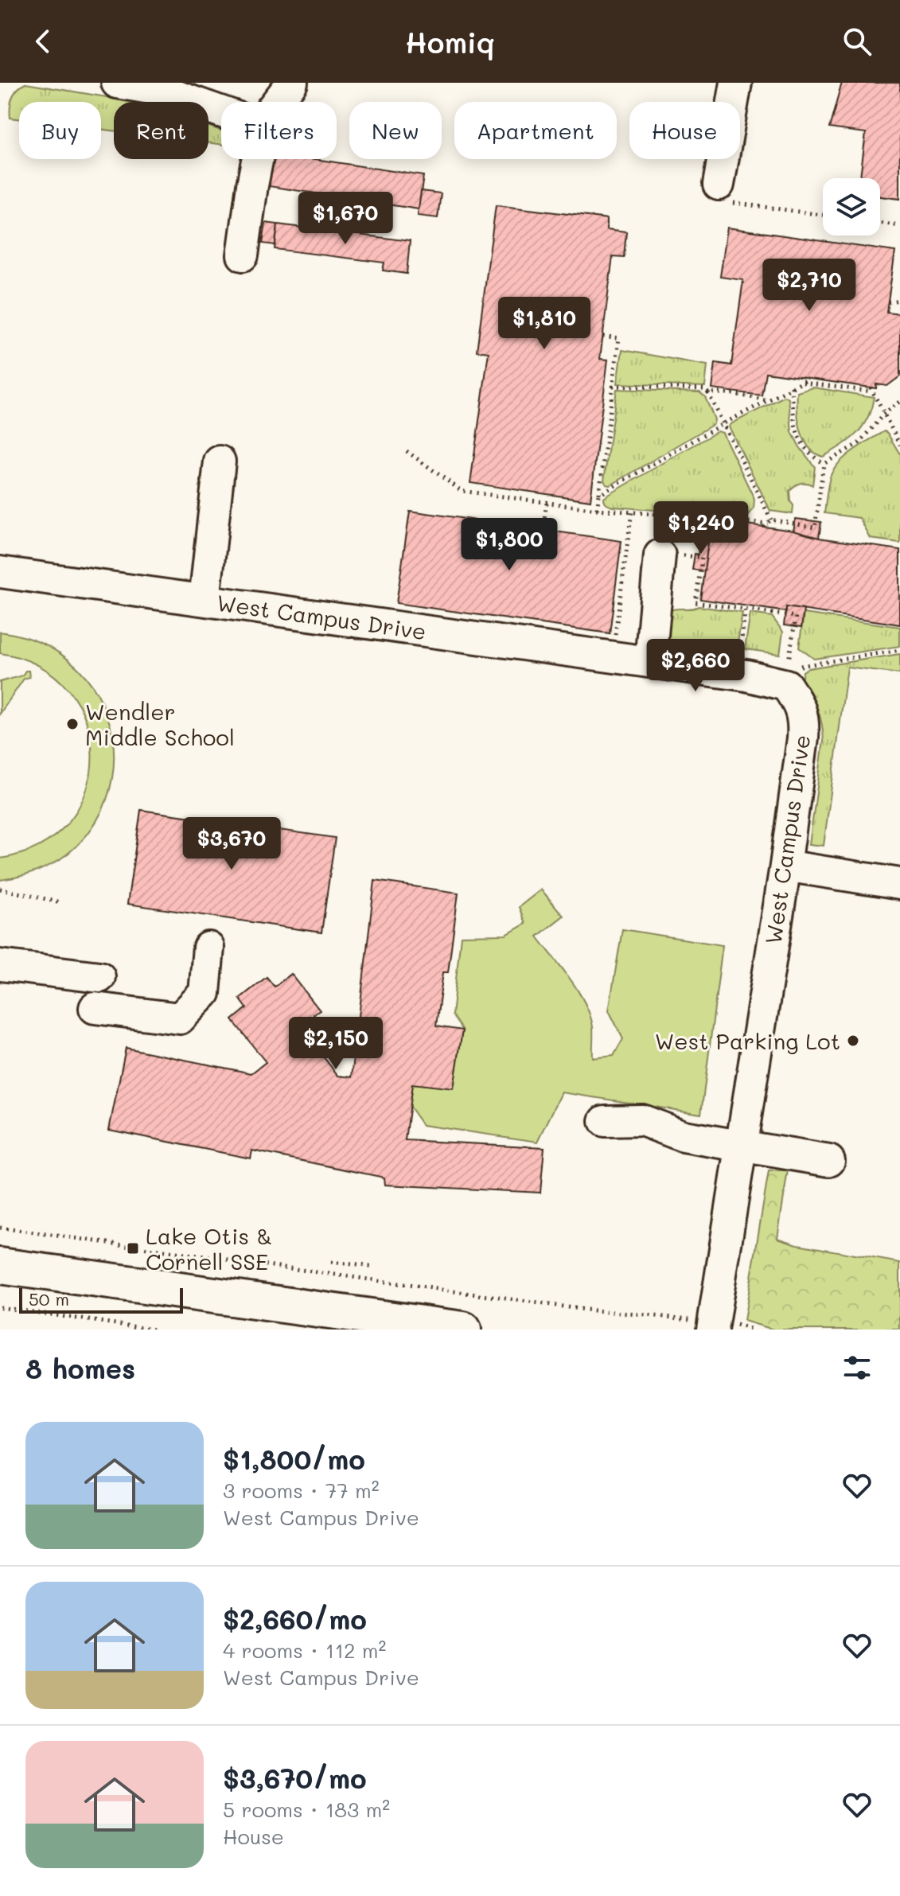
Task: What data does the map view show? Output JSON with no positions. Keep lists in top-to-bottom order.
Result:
{
  "streets": {
    "street": ["West Campus Drive"]
  },
  "places": {
    "other": ["Wendler Middle School", "West Parking Lot"],
    "transit": ["Lake Otis & Cornell SSE"]
  },
  "scale_bar": "50 m",
  "page": {
    "header": "Homiq",
    "chip": [
      "Buy",
      "Rent",
      "Filters",
      "New",
      "Apartment",
      "House"
    ],
    "price": [
      "$1,670",
      "$2,710",
      "$1,810",
      "$1,240",
      "$1,800",
      "$2,660",
      "$3,670",
      "$2,150"
    ],
    "scale": "50 m",
    "heading": "8 homes",
    "list": [
      {
        "name": "$1,800/mo",
        "note": "3 rooms · 77 m² · West Campus Drive"
      },
      {
        "name": "$2,660/mo",
        "note": "4 rooms · 112 m² · West Campus Drive"
      },
      {
        "name": "$3,670/mo",
        "note": "5 rooms · 183 m² · House"
      }
    ]
  }
}
